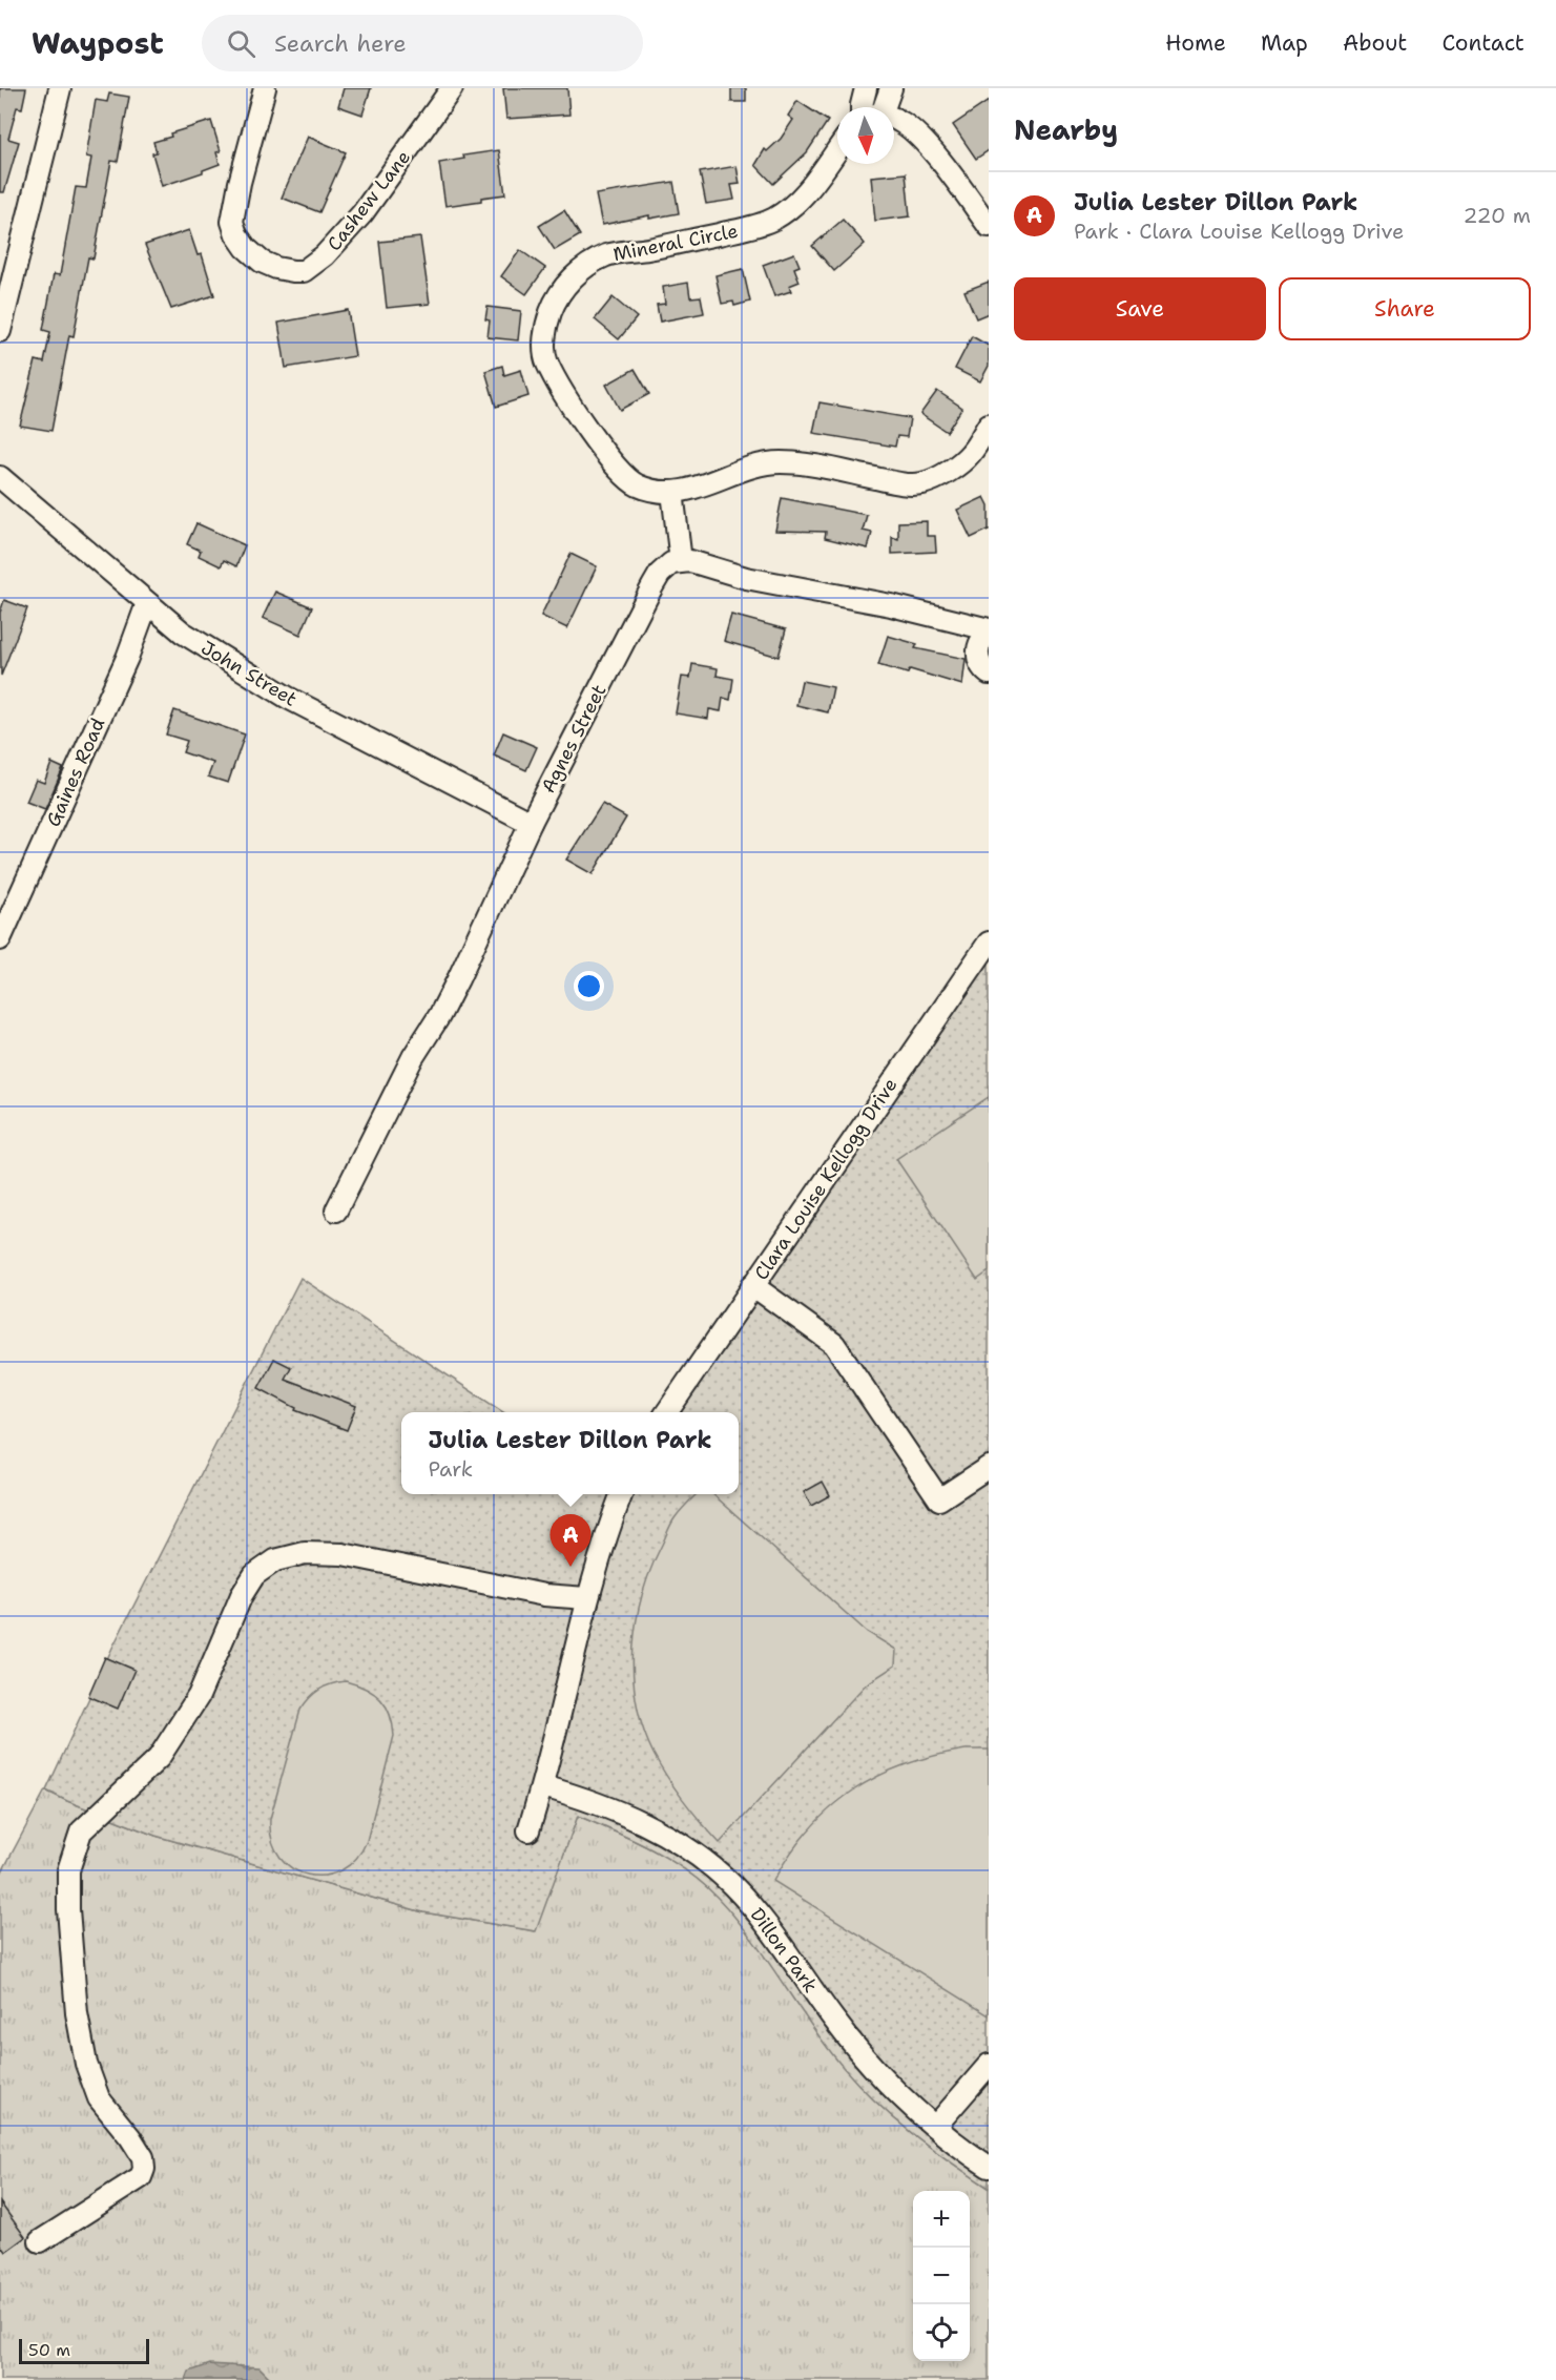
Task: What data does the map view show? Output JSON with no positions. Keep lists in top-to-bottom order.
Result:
{
  "streets": {
    "street": [
      "Cashew Lane",
      "Mineral Circle",
      "John Street",
      "Agnes Street",
      "Gaines Road",
      "Clara Louise Kellogg Drive",
      "Dillon Park"
    ]
  },
  "crossings": [
    ["John Street", "Agnes Street"],
    ["John Street", "Gaines Road"]
  ],
  "scale_bar": "50 m",
  "north": "bottom",
  "page": {
    "header": "Waypost",
    "search": "Search here",
    "nav": [
      "Home",
      "Map",
      "About",
      "Contact"
    ],
    "heading": "Nearby",
    "list": [
      {
        "mark": "A",
        "name": "Julia Lester Dillon Park",
        "note": "Park · Clara Louise Kellogg Drive",
        "value": "220 m"
      }
    ],
    "buttons": ["Save", "Share"],
    "popup": ["Julia Lester Dillon Park", "Park"],
    "pins": "A",
    "map_buttons": ["+", "−"],
    "scale": "50 m"
  }
}
